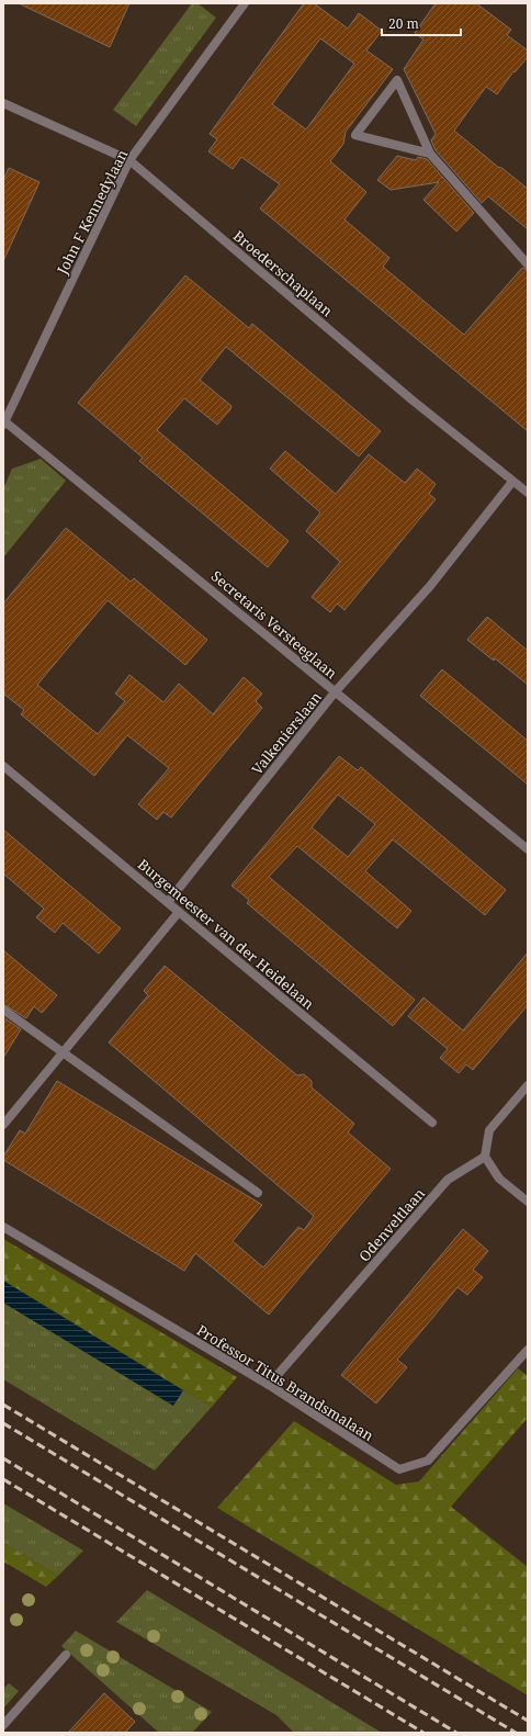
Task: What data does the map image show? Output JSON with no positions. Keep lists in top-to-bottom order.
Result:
{
  "streets": {
    "street": [
      "John F Kennedylaan",
      "Broederschaplaan",
      "Secretaris Versteeglaan",
      "Valkenierslaan",
      "Burgemeester van der Heidelaan",
      "Odenveltlaan",
      "Professor Titus Brandsmalaan"
    ]
  },
  "crossings": [
    ["John F Kennedylaan", "Broederschaplaan"],
    ["John F Kennedylaan", "Secretaris Versteeglaan"],
    ["Broederschaplaan", "Valkenierslaan"],
    ["Secretaris Versteeglaan", "Valkenierslaan"],
    ["Valkenierslaan", "Burgemeester van der Heidelaan"],
    ["Odenveltlaan", "Professor Titus Brandsmalaan"]
  ],
  "scale_bar": "20 m"
}
